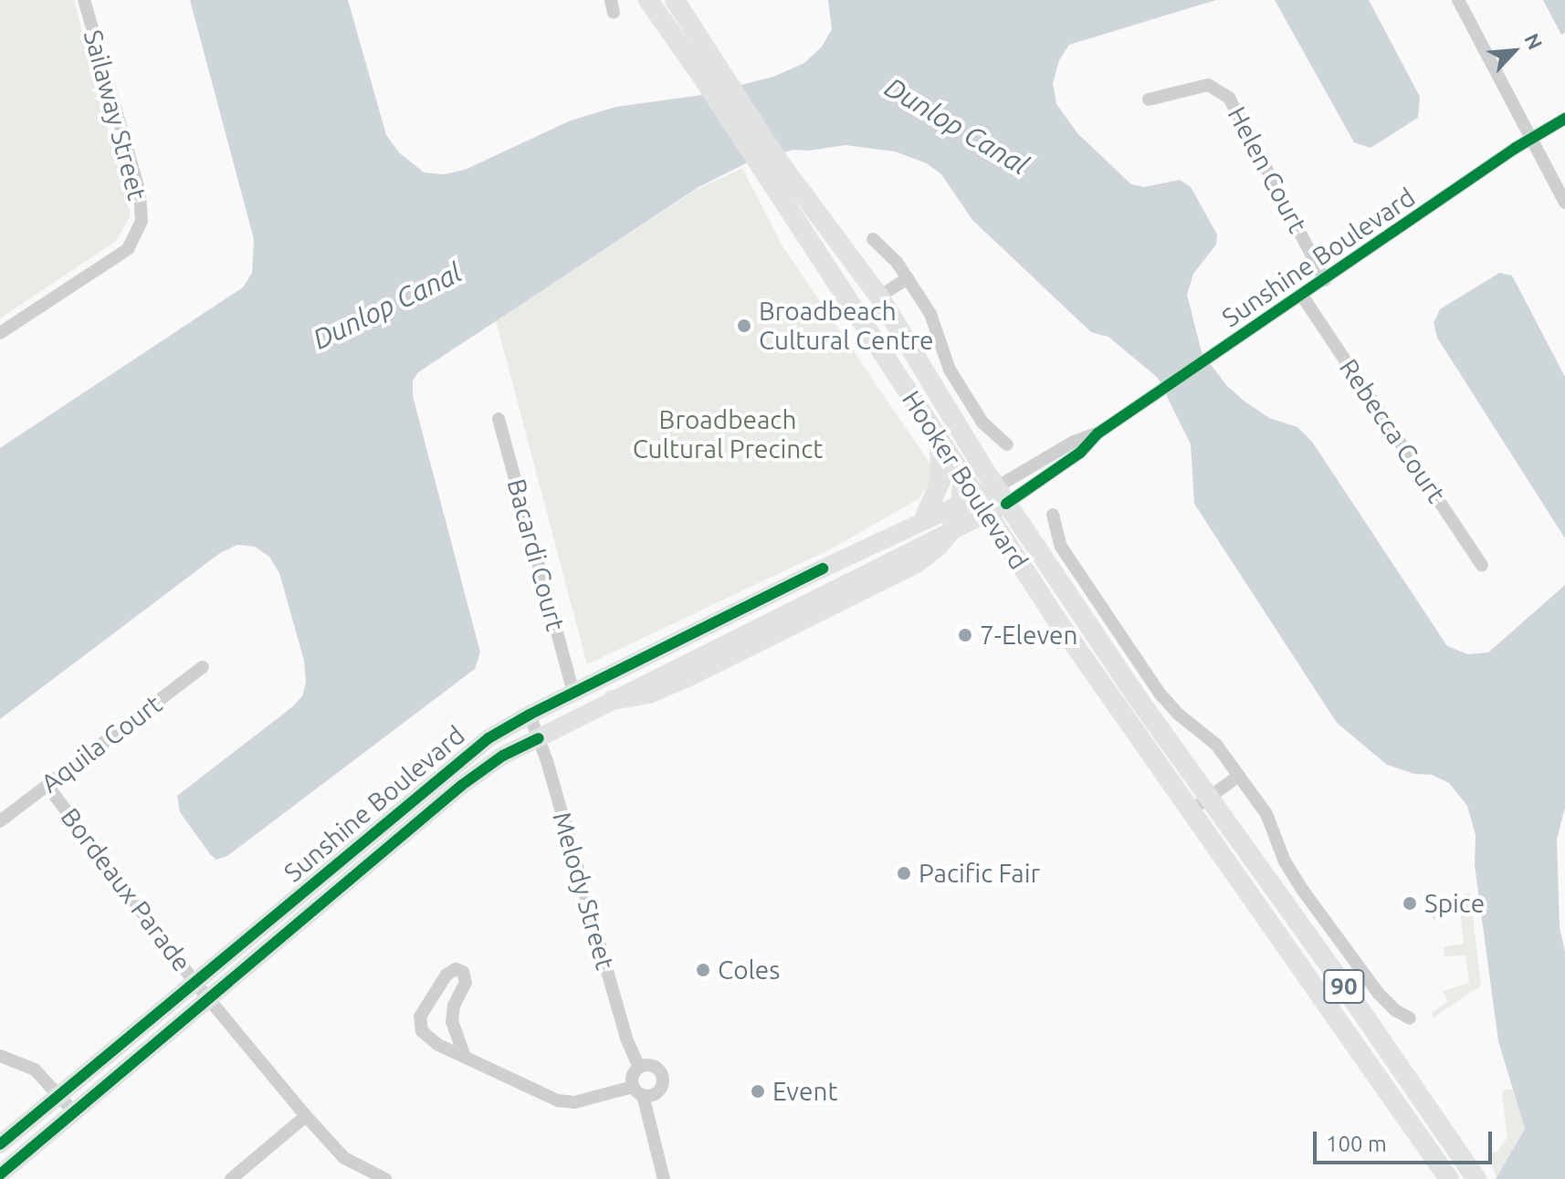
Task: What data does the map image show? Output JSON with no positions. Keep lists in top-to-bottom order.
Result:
{
  "streets": {
    "main road": ["Sunshine Boulevard", "Hooker Boulevard", "90"],
    "street": [
      "Sailaway Street",
      "Helen Court",
      "Rebecca Court",
      "Bacardi Court",
      "Aquila Court",
      "Bordeaux Parade",
      "Melody Street"
    ]
  },
  "crossings": [
    ["Helen Court", "Sunshine Boulevard"],
    ["Sunshine Boulevard", "Rebecca Court"],
    ["Sunshine Boulevard", "Hooker Boulevard"],
    ["Sunshine Boulevard", "Bacardi Court"],
    ["Sunshine Boulevard", "Bordeaux Parade"],
    ["Sunshine Boulevard", "Melody Street"],
    ["Aquila Court", "Bordeaux Parade"]
  ],
  "water": ["Dunlop Canal"],
  "parks": ["Broadbeach Cultural Precinct"],
  "places": [
    "Broadbeach Cultural Centre",
    "7-Eleven",
    "Pacific Fair",
    "Spice",
    "Coles",
    "Event"
  ],
  "scale_bar": "100 m",
  "north": "top right"
}
